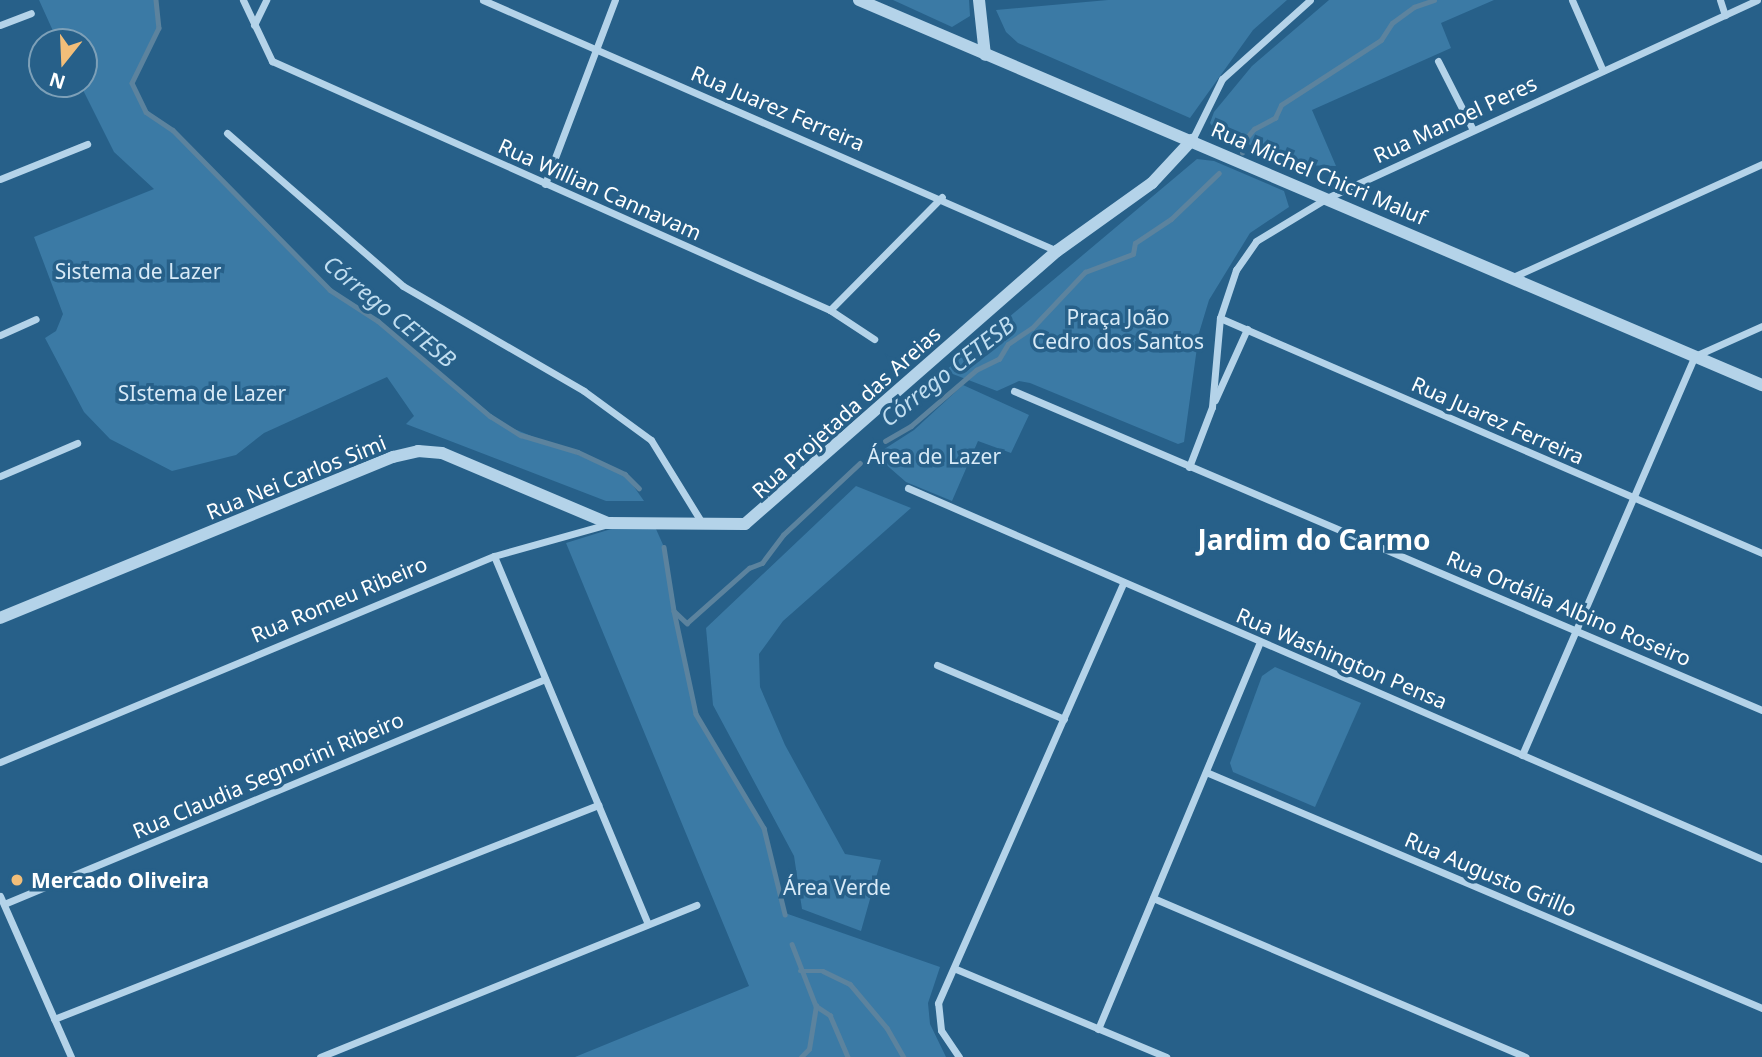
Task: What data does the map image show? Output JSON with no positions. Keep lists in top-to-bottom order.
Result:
{
  "streets": {
    "street": [
      "Rua Juarez Ferreira",
      "Rua Manoel Peres",
      "Rua Michel Chicri Maluf",
      "Rua Willian Cannavam",
      "Rua Projetada das Areias",
      "Rua Nei Carlos Simi",
      "Rua Romeu Ribeiro",
      "Rua Ordália Albino Roseiro",
      "Rua Washington Pensa",
      "Rua Claudia Segnorini Ribeiro",
      "Rua Augusto Grillo"
    ]
  },
  "crossings": [
    ["Rua Juarez Ferreira", "Rua Manoel Peres"],
    ["Rua Juarez Ferreira", "Rua Projetada das Areias"],
    ["Rua Manoel Peres", "Rua Michel Chicri Maluf"],
    ["Rua Manoel Peres", "Rua Ordália Albino Roseiro"],
    ["Rua Michel Chicri Maluf", "Rua Projetada das Areias"],
    ["Rua Projetada das Areias", "Rua Romeu Ribeiro"],
    ["Rua Nei Carlos Simi", "Rua Romeu Ribeiro"]
  ],
  "districts": ["Jardim do Carmo"],
  "water": ["Córrego CETESB"],
  "parks": [
    "Sistema de Lazer",
    "Praça João Cedro dos Santos",
    "SIstema de Lazer",
    "Área de Lazer",
    "Área Verde"
  ],
  "places": ["Mercado Oliveira"],
  "north": "bottom"
}
